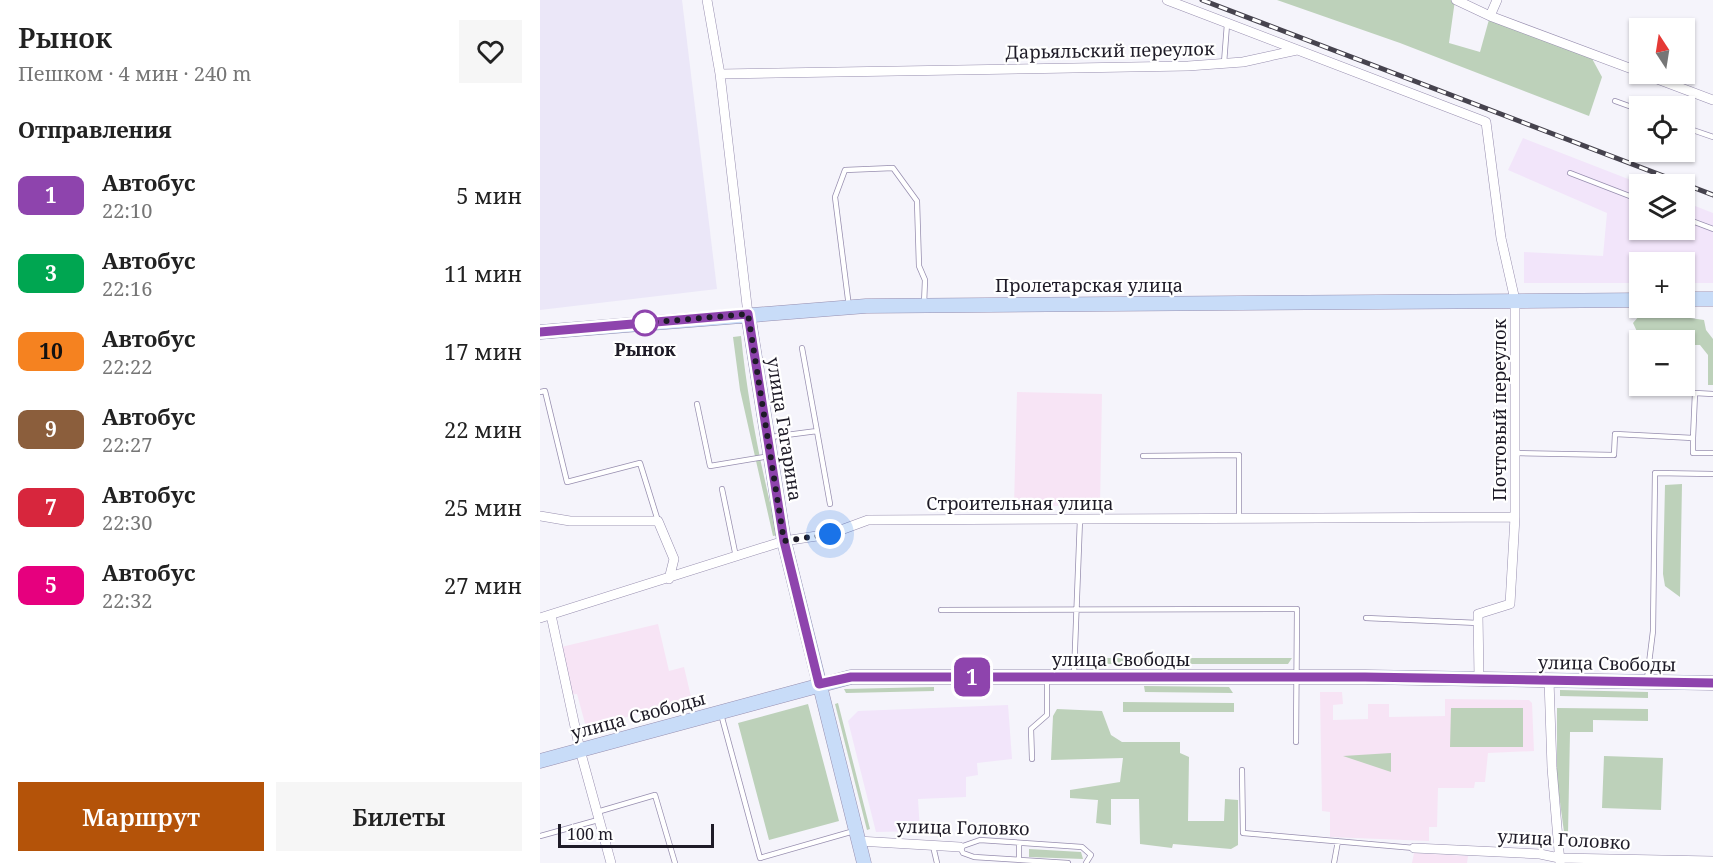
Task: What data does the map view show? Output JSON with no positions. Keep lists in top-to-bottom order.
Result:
{
  "streets": {
    "street": [
      "Дарьяльский переулок",
      "Пролетарская улица",
      "Почтовый переулок",
      "улица Гагарина",
      "Строительная улица",
      "улица Свободы",
      "улица Головко"
    ]
  },
  "crossings": [
    ["Дарьяльский переулок", "Почтовый переулок"],
    ["Пролетарская улица", "Почтовый переулок"],
    ["Пролетарская улица", "улица Гагарина"],
    ["Почтовый переулок", "Строительная улица"],
    ["улица Гагарина", "Строительная улица"],
    ["улица Гагарина", "улица Свободы"],
    ["улица Гагарина", "улица Головко"]
  ],
  "places": ["Рынок"],
  "lines": ["bus line 1"],
  "scale_bar": "100 m",
  "north": "top",
  "page": {
    "heading": [
      ["Рынок", "Пешком · 4 мин · 240 m"],
      "Отправления"
    ],
    "on_map": "1",
    "map_buttons": ["+", "−"],
    "list": [
      {
        "mark": "1",
        "name": "Автобус",
        "note": "22:10",
        "value": "5 мин"
      },
      {
        "mark": "3",
        "name": "Автобус",
        "note": "22:16",
        "value": "11 мин"
      },
      {
        "mark": "10",
        "name": "Автобус",
        "note": "22:22",
        "value": "17 мин"
      },
      {
        "mark": "9",
        "name": "Автобус",
        "note": "22:27",
        "value": "22 мин"
      },
      {
        "mark": "7",
        "name": "Автобус",
        "note": "22:30",
        "value": "25 мин"
      },
      {
        "mark": "5",
        "name": "Автобус",
        "note": "22:32",
        "value": "27 мин"
      }
    ],
    "buttons": ["Маршрут", "Билеты"],
    "scale": "100 m"
  }
}
